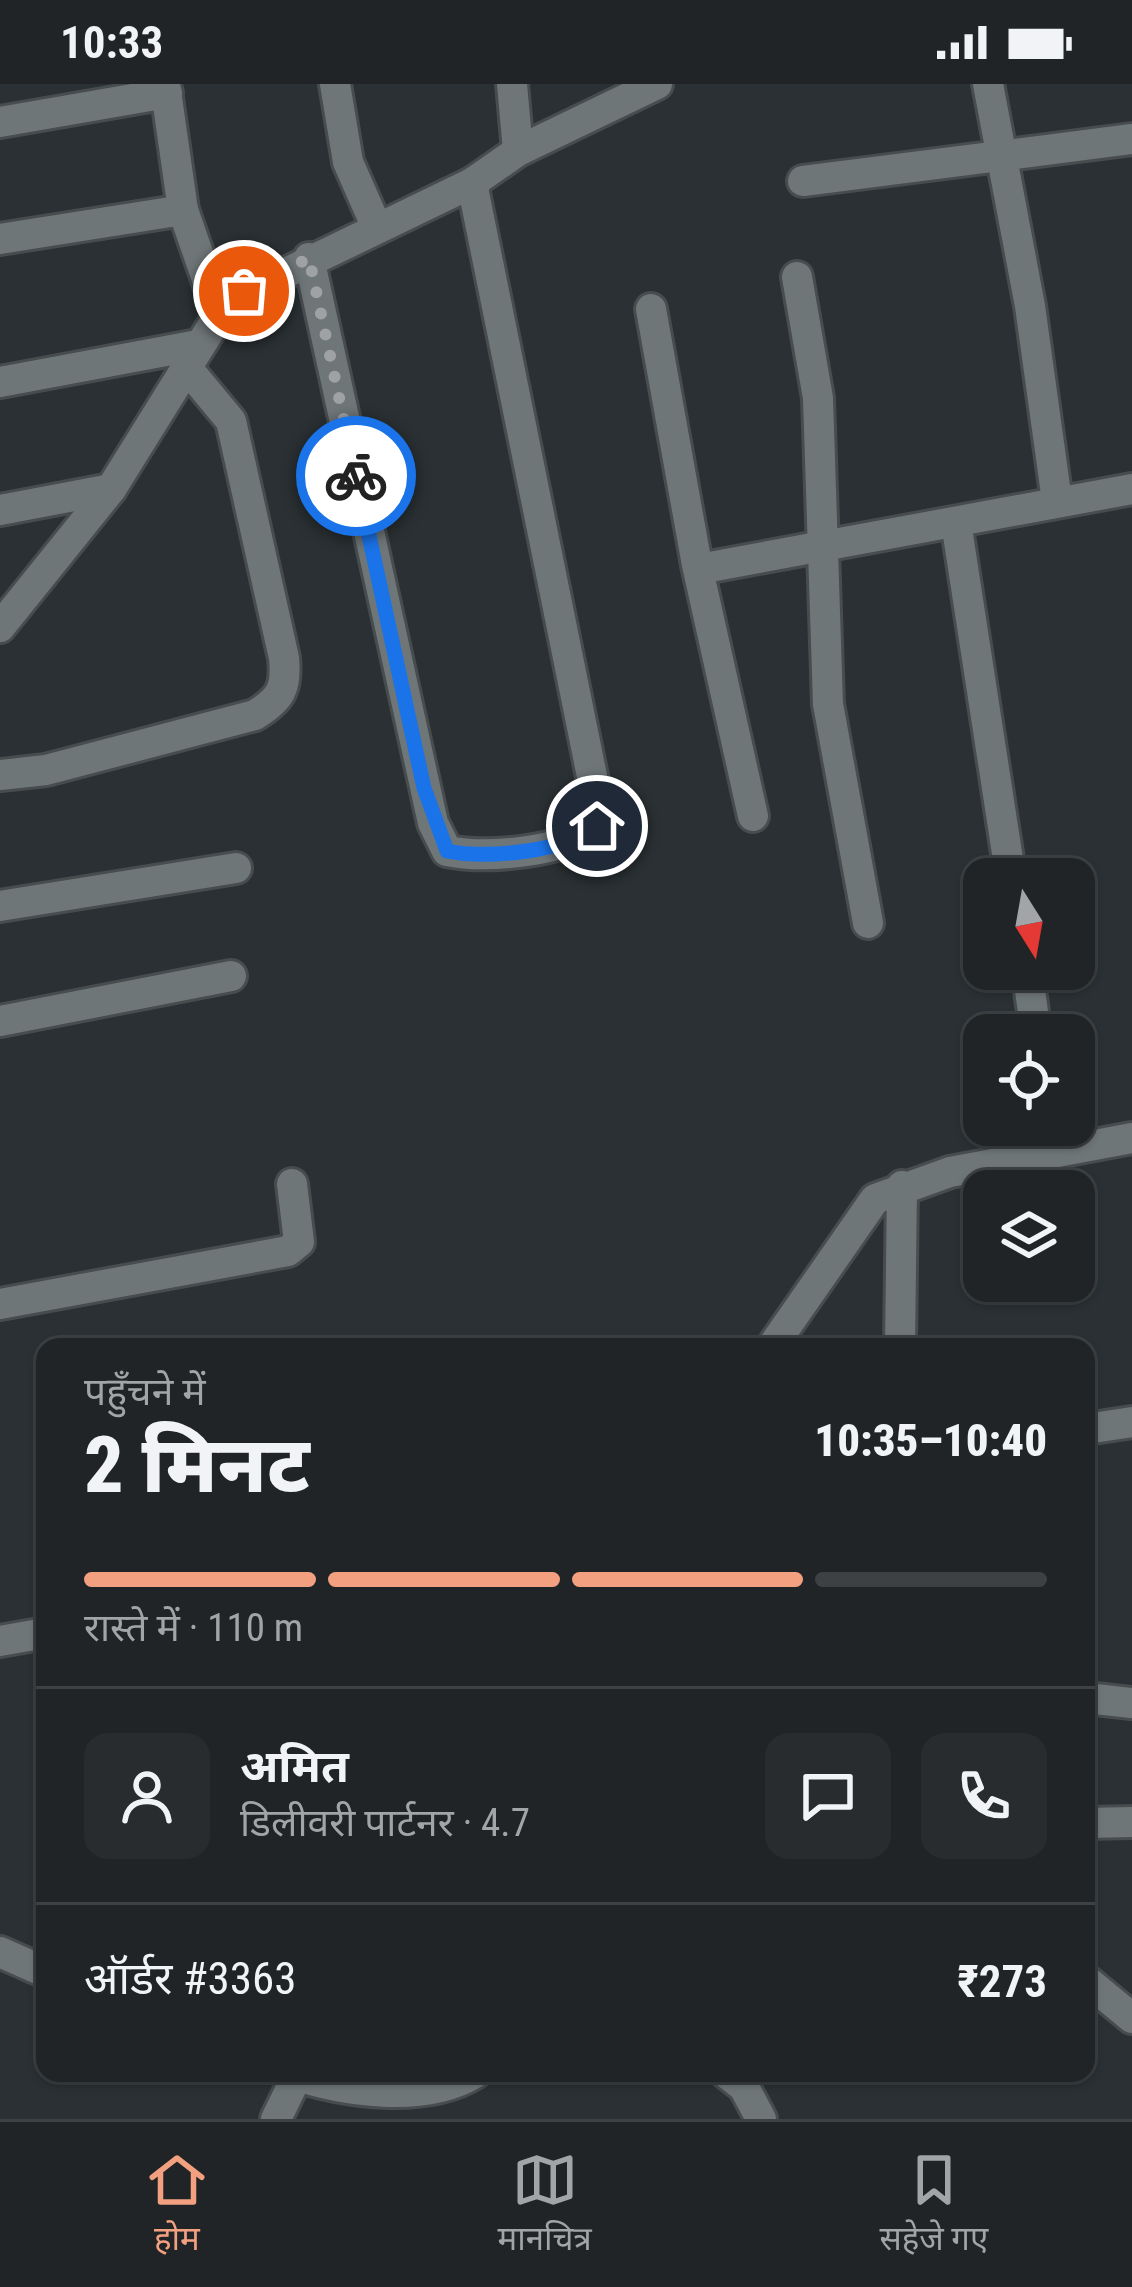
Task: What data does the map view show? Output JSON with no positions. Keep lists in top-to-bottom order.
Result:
{
  "north": "bottom",
  "page": {
    "status": "10:33",
    "heading": ["2 मिनट", "पहुँचने में", "10:35–10:40"],
    "panel": [
      "अमित",
      "डिलीवरी पार्टनर · 4.7",
      "ऑर्डर #3363",
      "₹273"
    ],
    "bar": "रास्ते में · 110 m",
    "tabs": ["होम", "मानचित्र", "सहेजे गए"]
  }
}
